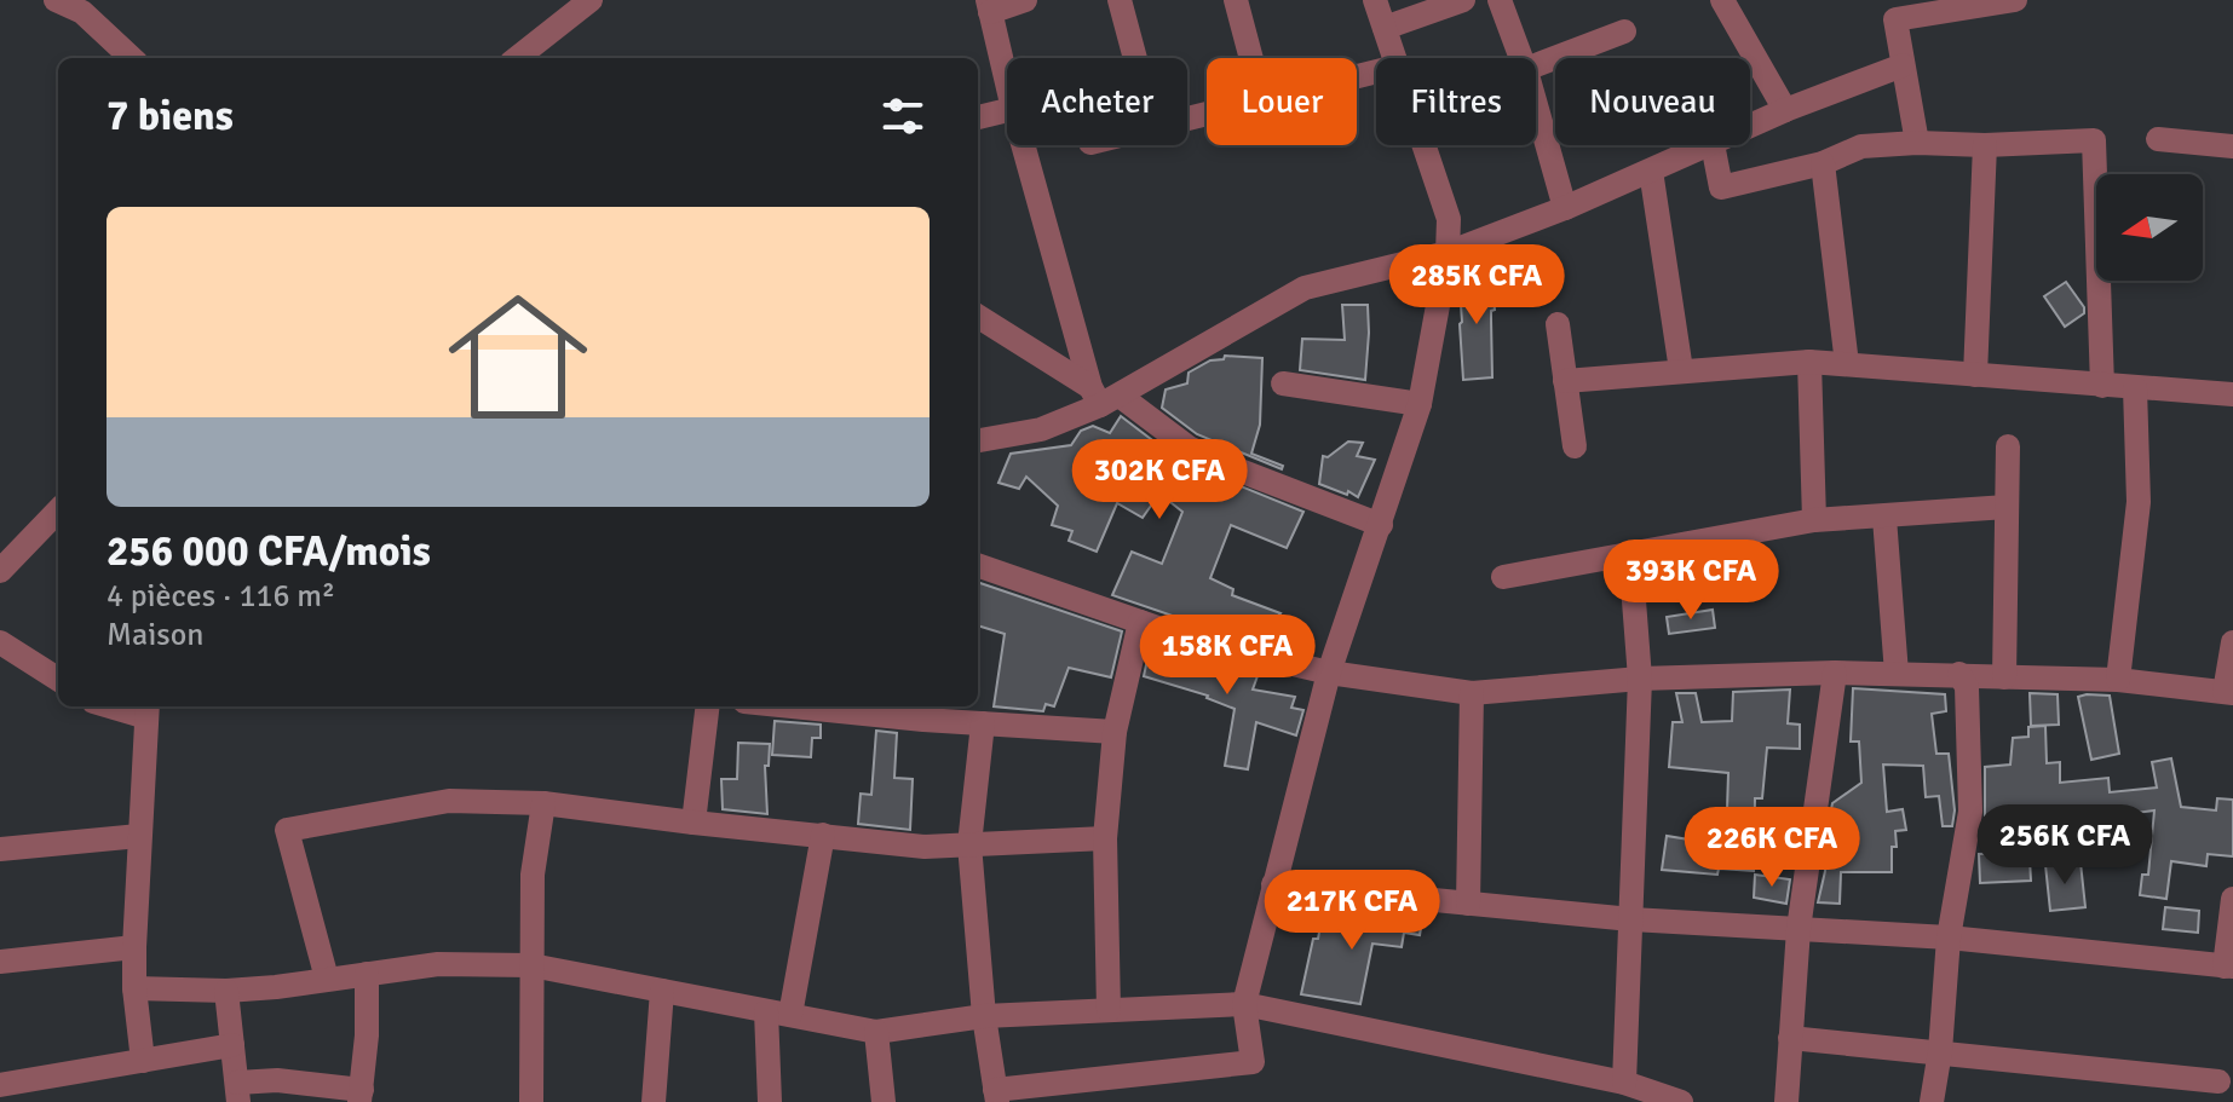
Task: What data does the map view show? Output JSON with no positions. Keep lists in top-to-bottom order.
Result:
{
  "north": "left",
  "page": {
    "chip": [
      "Acheter",
      "Louer",
      "Filtres",
      "Nouveau"
    ],
    "heading": "7 biens",
    "list": [
      {
        "name": "256 000 CFA/mois",
        "note": "4 pièces · 116 m² · Maison"
      }
    ],
    "price": [
      "285K CFA",
      "302K CFA",
      "393K CFA",
      "158K CFA",
      "256K CFA",
      "226K CFA",
      "217K CFA"
    ]
  }
}
